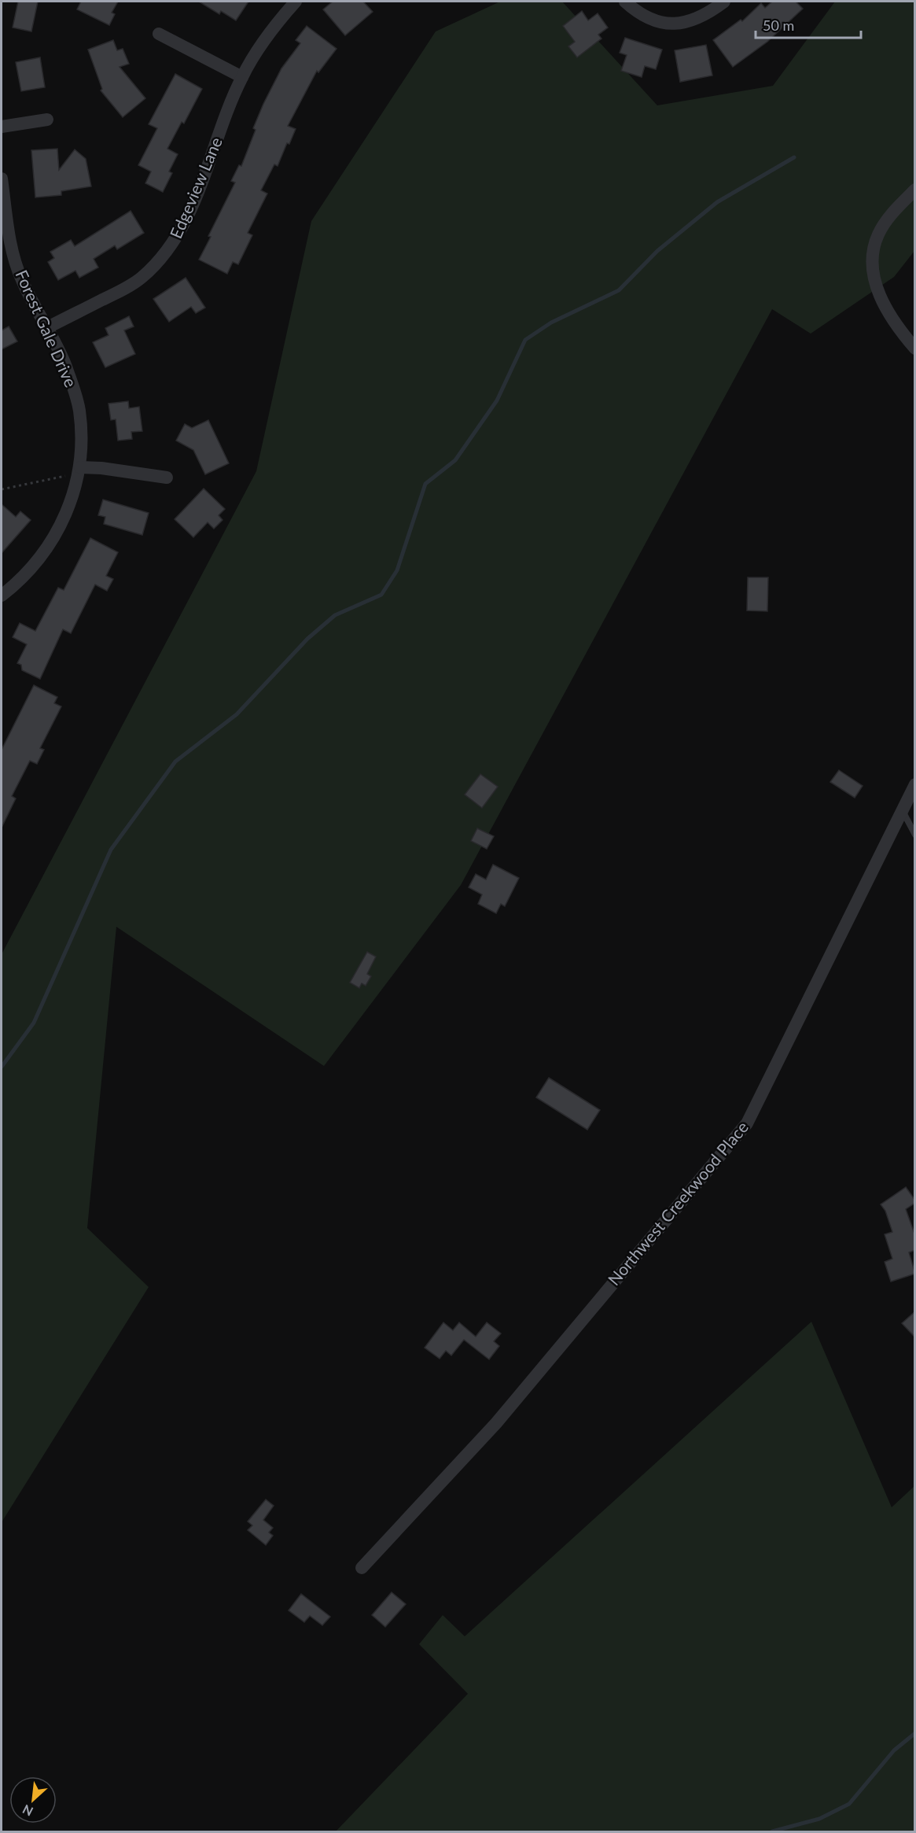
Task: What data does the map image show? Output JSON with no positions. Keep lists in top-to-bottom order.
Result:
{
  "streets": {
    "street": ["Edgeview Lane", "Forest Gale Drive", "Northwest Creekwood Place"]
  },
  "crossings": [
    ["Edgeview Lane", "Forest Gale Drive"]
  ],
  "scale_bar": "50 m",
  "north": "bottom left"
}
